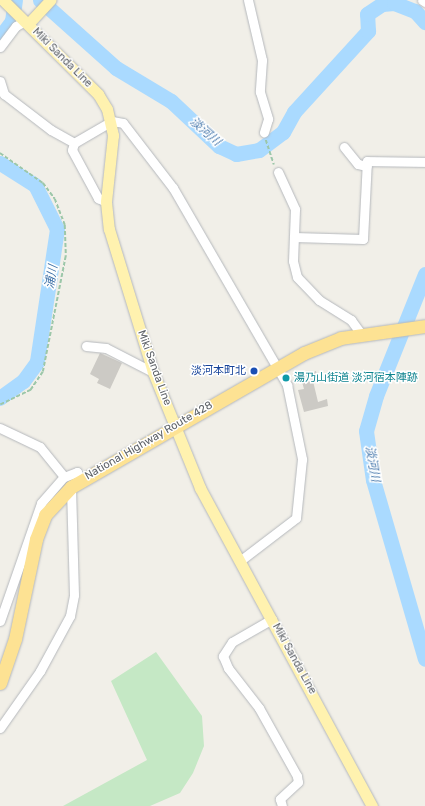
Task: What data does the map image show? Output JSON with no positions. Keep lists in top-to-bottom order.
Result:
{
  "streets": {
    "highway": ["National Highway Route 428"],
    "main road": ["Miki Sanda Line"]
  },
  "crossings": [
    ["Miki Sanda Line", "National Highway Route 428"]
  ],
  "water": ["淡河川", "浦川"],
  "places": ["淡河本町北", "湯乃山街道 淡河宿本陣跡"]
}
